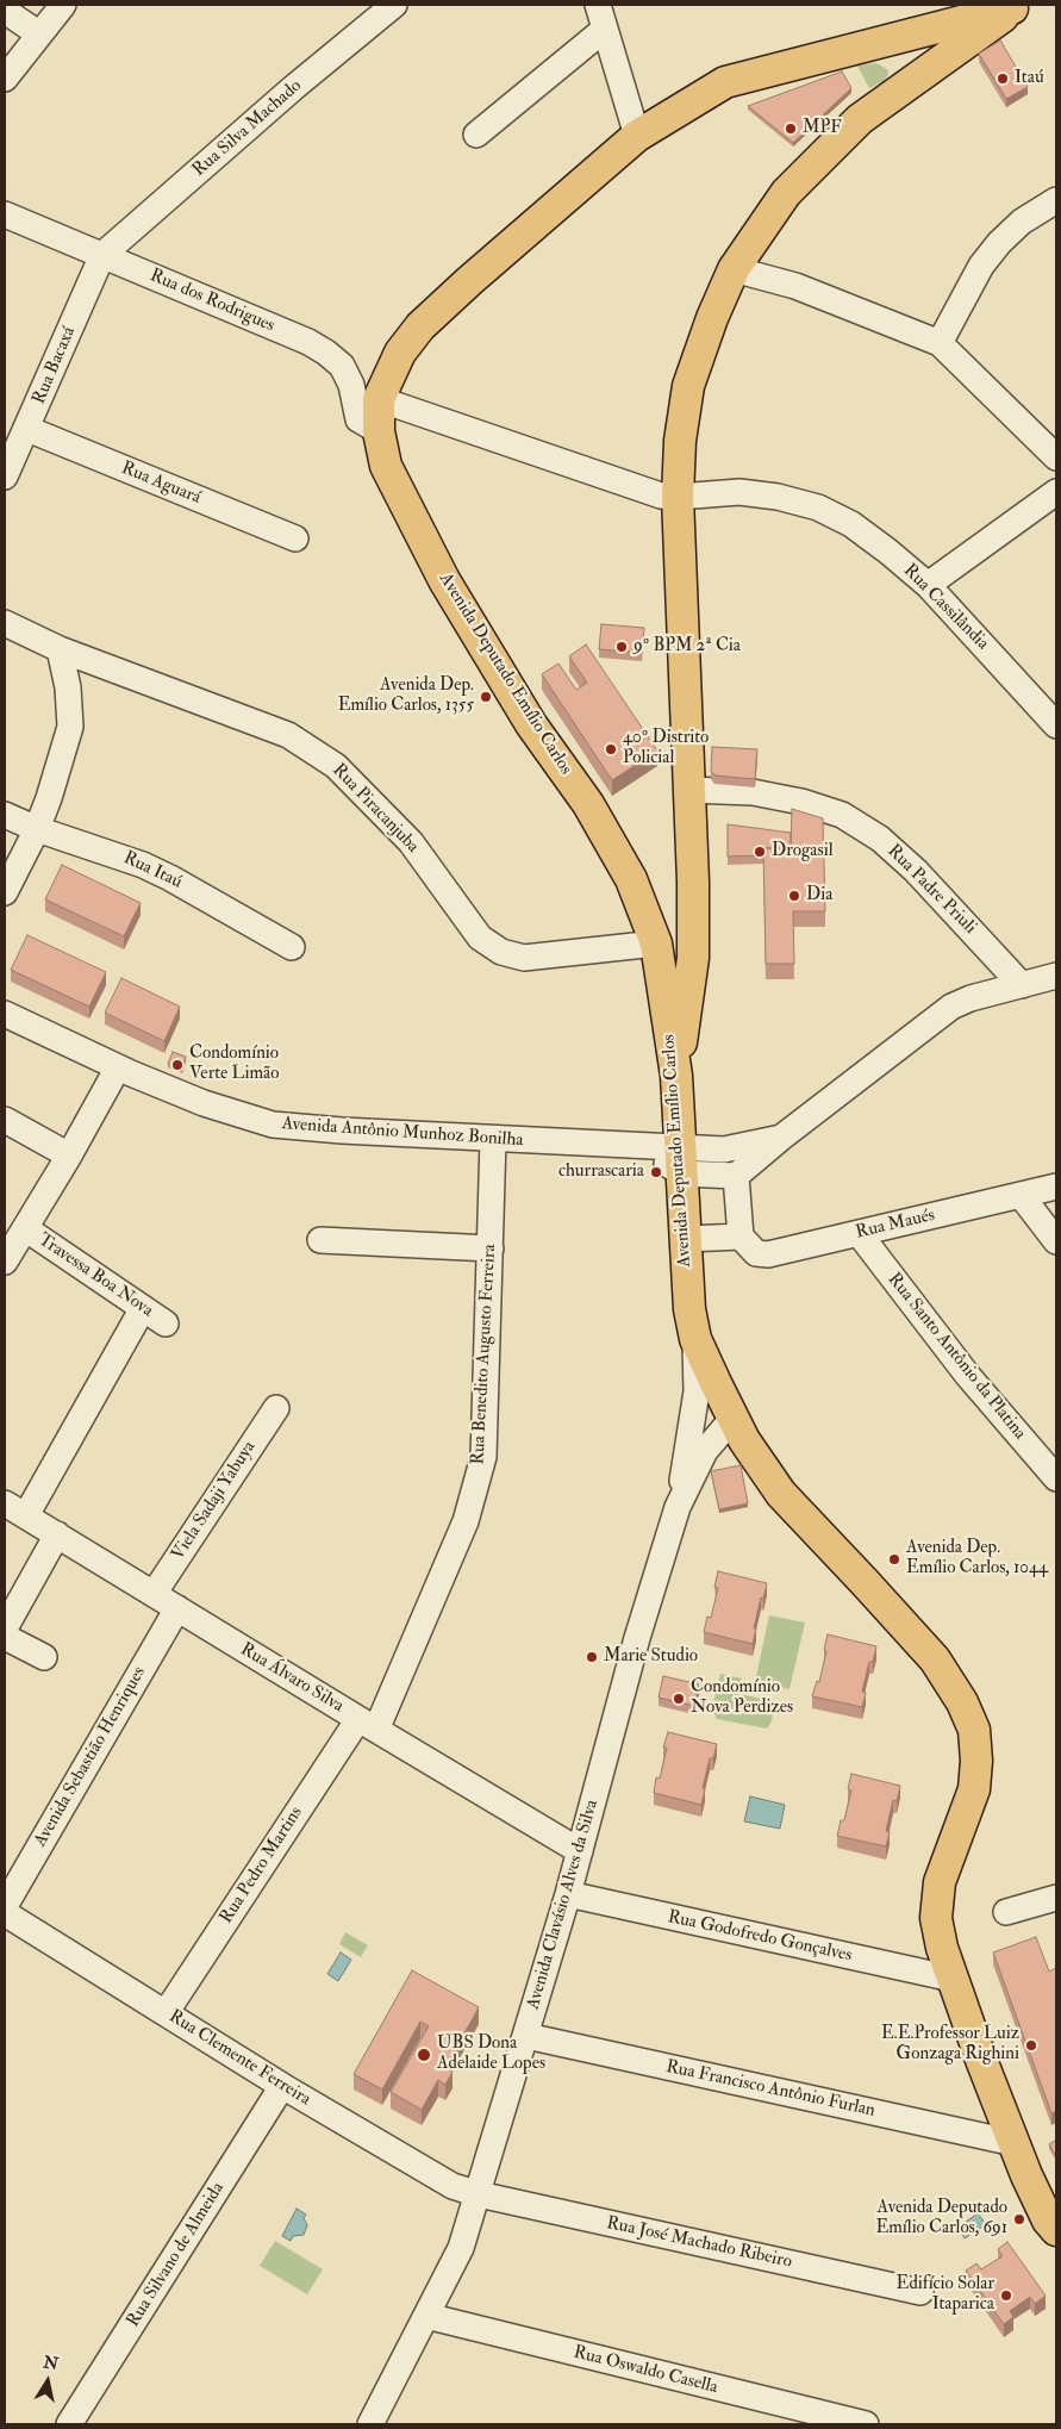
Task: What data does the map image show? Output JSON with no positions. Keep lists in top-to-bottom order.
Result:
{
  "streets": {
    "main road": ["Avenida Deputado Emílio Carlos"],
    "street": [
      "Rua Silva Machado",
      "Rua dos Rodrigues",
      "Rua Bacaxá",
      "Rua Aguará",
      "Rua Cassilândia",
      "Rua Piracanjuba",
      "Rua Itaú",
      "Rua Padre Priuli",
      "Avenida Antônio Munhoz Bonilha",
      "Rua Maués",
      "Travessa Boa Nova",
      "Rua Benedito Augusto Ferreira",
      "Rua Santo Antônio da Platina",
      "Viela Sadaji Yabuya",
      "Rua Álvaro Silva",
      "Avenida Sebastião Henriques",
      "Rua Pedro Martins",
      "Avenida Clavásio Alves da Silva",
      "Rua Godofredo Gonçalves",
      "Rua Clemente Ferreira",
      "Rua Francisco Antônio Furlan",
      "Rua José Machado Ribeiro",
      "Rua Silvano de Almeida",
      "Rua Oswaldo Casella"
    ]
  },
  "crossings": [
    ["Rua Silva Machado", "Rua dos Rodrigues"],
    ["Rua Silva Machado", "Rua Bacaxá"],
    ["Rua dos Rodrigues", "Rua Bacaxá"],
    ["Rua dos Rodrigues", "Avenida Deputado Emílio Carlos"],
    ["Rua Bacaxá", "Rua Aguará"],
    ["Rua Cassilândia", "Avenida Deputado Emílio Carlos"],
    ["Avenida Deputado Emílio Carlos", "Rua Piracanjuba"],
    ["Avenida Deputado Emílio Carlos", "Rua Padre Priuli"],
    ["Avenida Deputado Emílio Carlos", "Avenida Antônio Munhoz Bonilha"],
    ["Avenida Deputado Emílio Carlos", "Avenida Clavásio Alves da Silva"],
    ["Avenida Deputado Emílio Carlos", "Rua Godofredo Gonçalves"],
    ["Avenida Deputado Emílio Carlos", "Rua Francisco Antônio Furlan"],
    ["Avenida Antônio Munhoz Bonilha", "Rua Benedito Augusto Ferreira"],
    ["Rua Maués", "Rua Santo Antônio da Platina"],
    ["Rua Benedito Augusto Ferreira", "Rua Álvaro Silva"],
    ["Rua Benedito Augusto Ferreira", "Rua Pedro Martins"],
    ["Viela Sadaji Yabuya", "Rua Álvaro Silva"],
    ["Rua Álvaro Silva", "Avenida Sebastião Henriques"],
    ["Rua Álvaro Silva", "Rua Pedro Martins"],
    ["Rua Álvaro Silva", "Avenida Clavásio Alves da Silva"],
    ["Rua Pedro Martins", "Rua Clemente Ferreira"],
    ["Avenida Clavásio Alves da Silva", "Rua Godofredo Gonçalves"],
    ["Avenida Clavásio Alves da Silva", "Rua Clemente Ferreira"],
    ["Avenida Clavásio Alves da Silva", "Rua Francisco Antônio Furlan"],
    ["Avenida Clavásio Alves da Silva", "Rua José Machado Ribeiro"],
    ["Avenida Clavásio Alves da Silva", "Rua Oswaldo Casella"],
    ["Rua Clemente Ferreira", "Rua José Machado Ribeiro"],
    ["Rua Clemente Ferreira", "Rua Silvano de Almeida"]
  ],
  "places": [
    "Itaú",
    "MPF",
    "9º BPM 2ª Cia",
    "Avenida Dep. Emílio Carlos, 1355",
    "40º Distrito Policial",
    "Drogasil",
    "Dia",
    "Condomínio Verte Limão",
    "churrascaria",
    "Avenida Dep. Emílio Carlos, 1044",
    "Marie Studio",
    "Condomínio Nova Perdizes",
    "E.E.Professor Luiz Gonzaga Righini",
    "UBS Dona Adelaide Lopes",
    "Avenida Deputado Emílio Carlos, 691",
    "Edifício Solar Itaparica"
  ],
  "north": "top"
}
